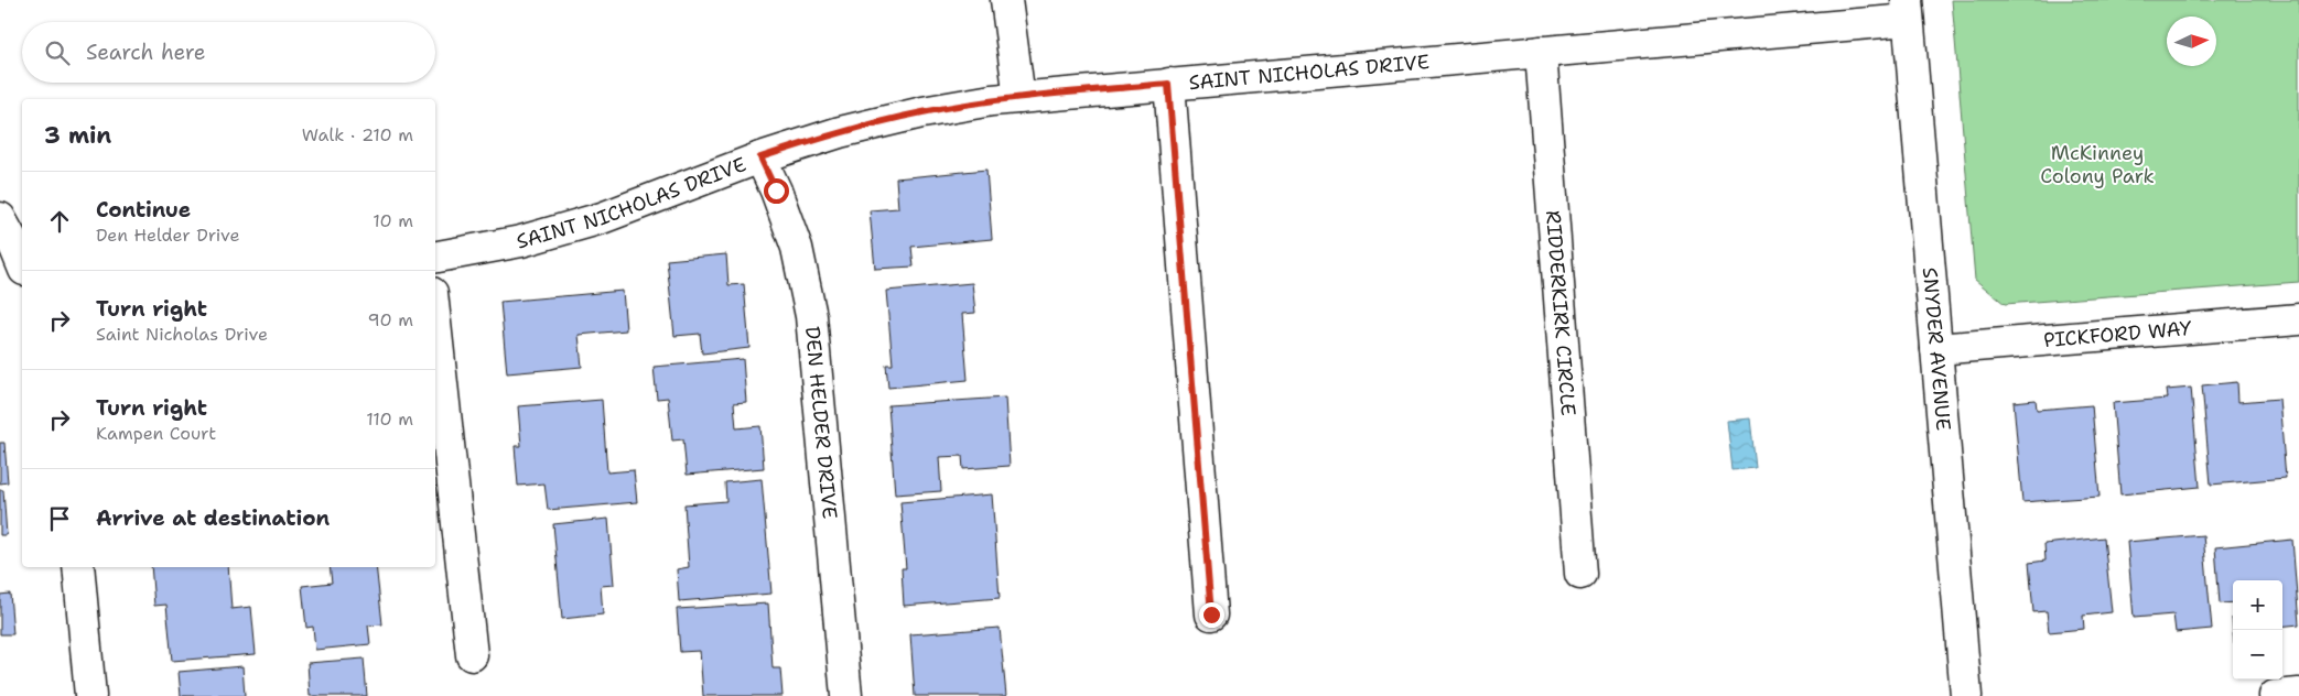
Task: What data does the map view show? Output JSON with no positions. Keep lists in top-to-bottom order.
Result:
{
  "streets": {
    "street": [
      "SAINT NICHOLAS DRIVE",
      "RIDDERKIRK CIRCLE",
      "PICKFORD WAY",
      "SNYDER AVENUE",
      "DEN HELDER DRIVE"
    ]
  },
  "crossings": [
    ["SAINT NICHOLAS DRIVE", "RIDDERKIRK CIRCLE"],
    ["SAINT NICHOLAS DRIVE", "SNYDER AVENUE"],
    ["SAINT NICHOLAS DRIVE", "DEN HELDER DRIVE"],
    ["PICKFORD WAY", "SNYDER AVENUE"]
  ],
  "parks": ["McKinney Colony Park"],
  "north": "right",
  "page": {
    "search": "Search here",
    "heading": ["3 min", "Walk · 210 m"],
    "list": [
      ["Continue", "Den Helder Drive", "10 m"],
      ["Turn right", "Saint Nicholas Drive", "90 m"],
      ["Turn right", "Kampen Court", "110 m"],
      "Arrive at destination"
    ],
    "map_buttons": ["+", "−"]
  }
}
